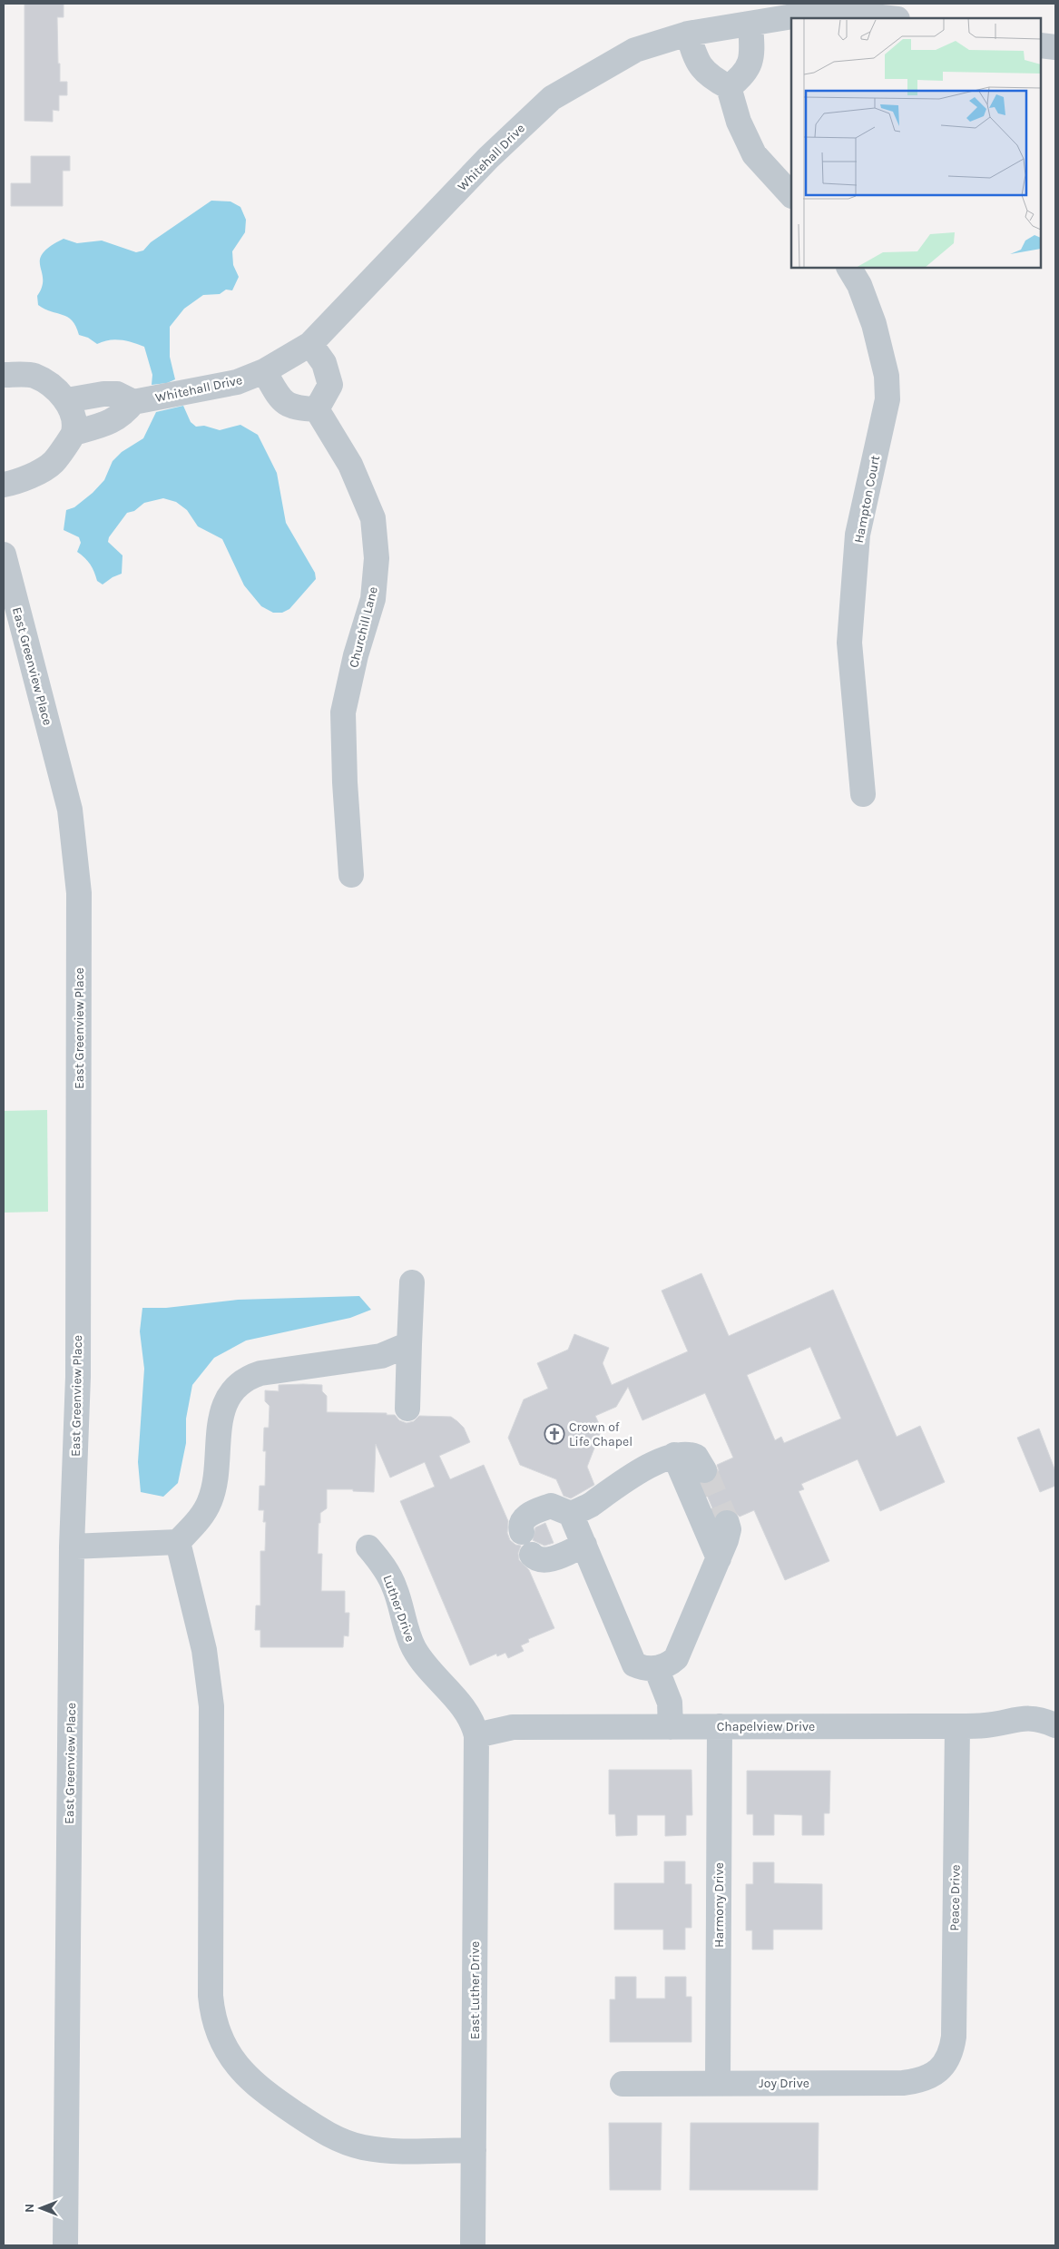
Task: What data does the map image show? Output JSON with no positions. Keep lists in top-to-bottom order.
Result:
{
  "streets": {
    "street": [
      "Whitehall Drive",
      "Hampton Court",
      "Churchill Lane",
      "East Greenview Place",
      "Luther Drive",
      "Chapelview Drive",
      "Peace Drive",
      "Harmony Drive",
      "East Luther Drive",
      "Joy Drive"
    ]
  },
  "crossings": [
    ["Whitehall Drive", "Churchill Lane"],
    ["Luther Drive", "Chapelview Drive"],
    ["Luther Drive", "East Luther Drive"],
    ["Chapelview Drive", "Peace Drive"],
    ["Chapelview Drive", "Harmony Drive"],
    ["Chapelview Drive", "East Luther Drive"],
    ["Peace Drive", "Joy Drive"],
    ["Harmony Drive", "Joy Drive"]
  ],
  "places": {
    "church": ["Crown of Life Chapel"]
  },
  "north": "left"
}
